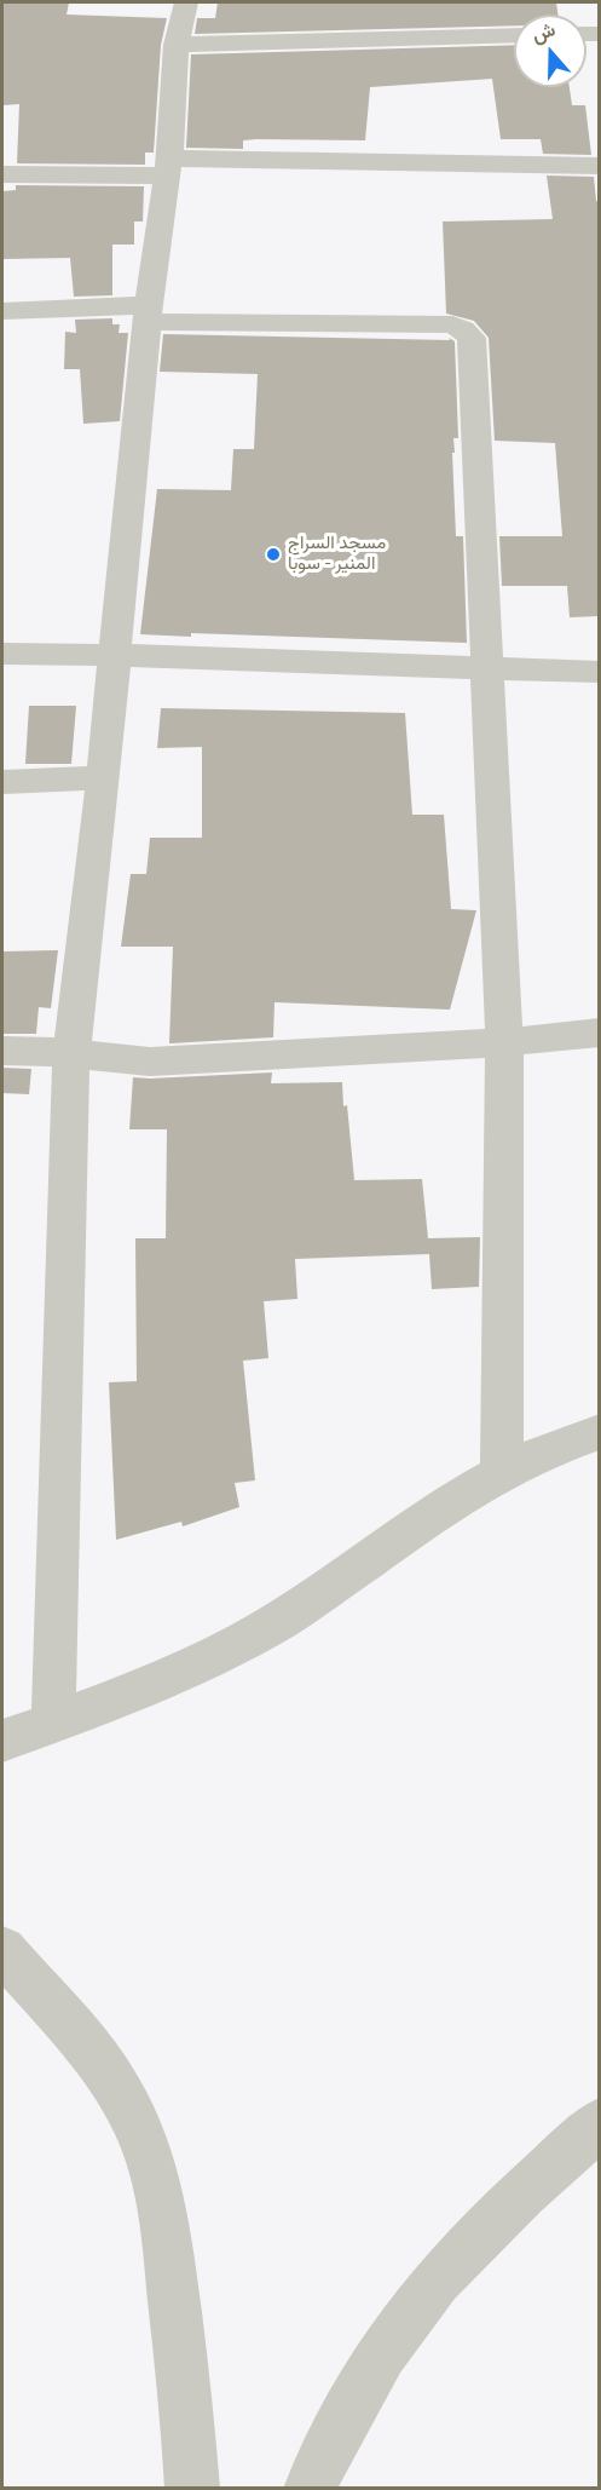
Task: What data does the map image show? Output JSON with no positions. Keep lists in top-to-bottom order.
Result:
{
  "places": ["مسجد السراج المنير - سوبا"],
  "north": "top"
}
